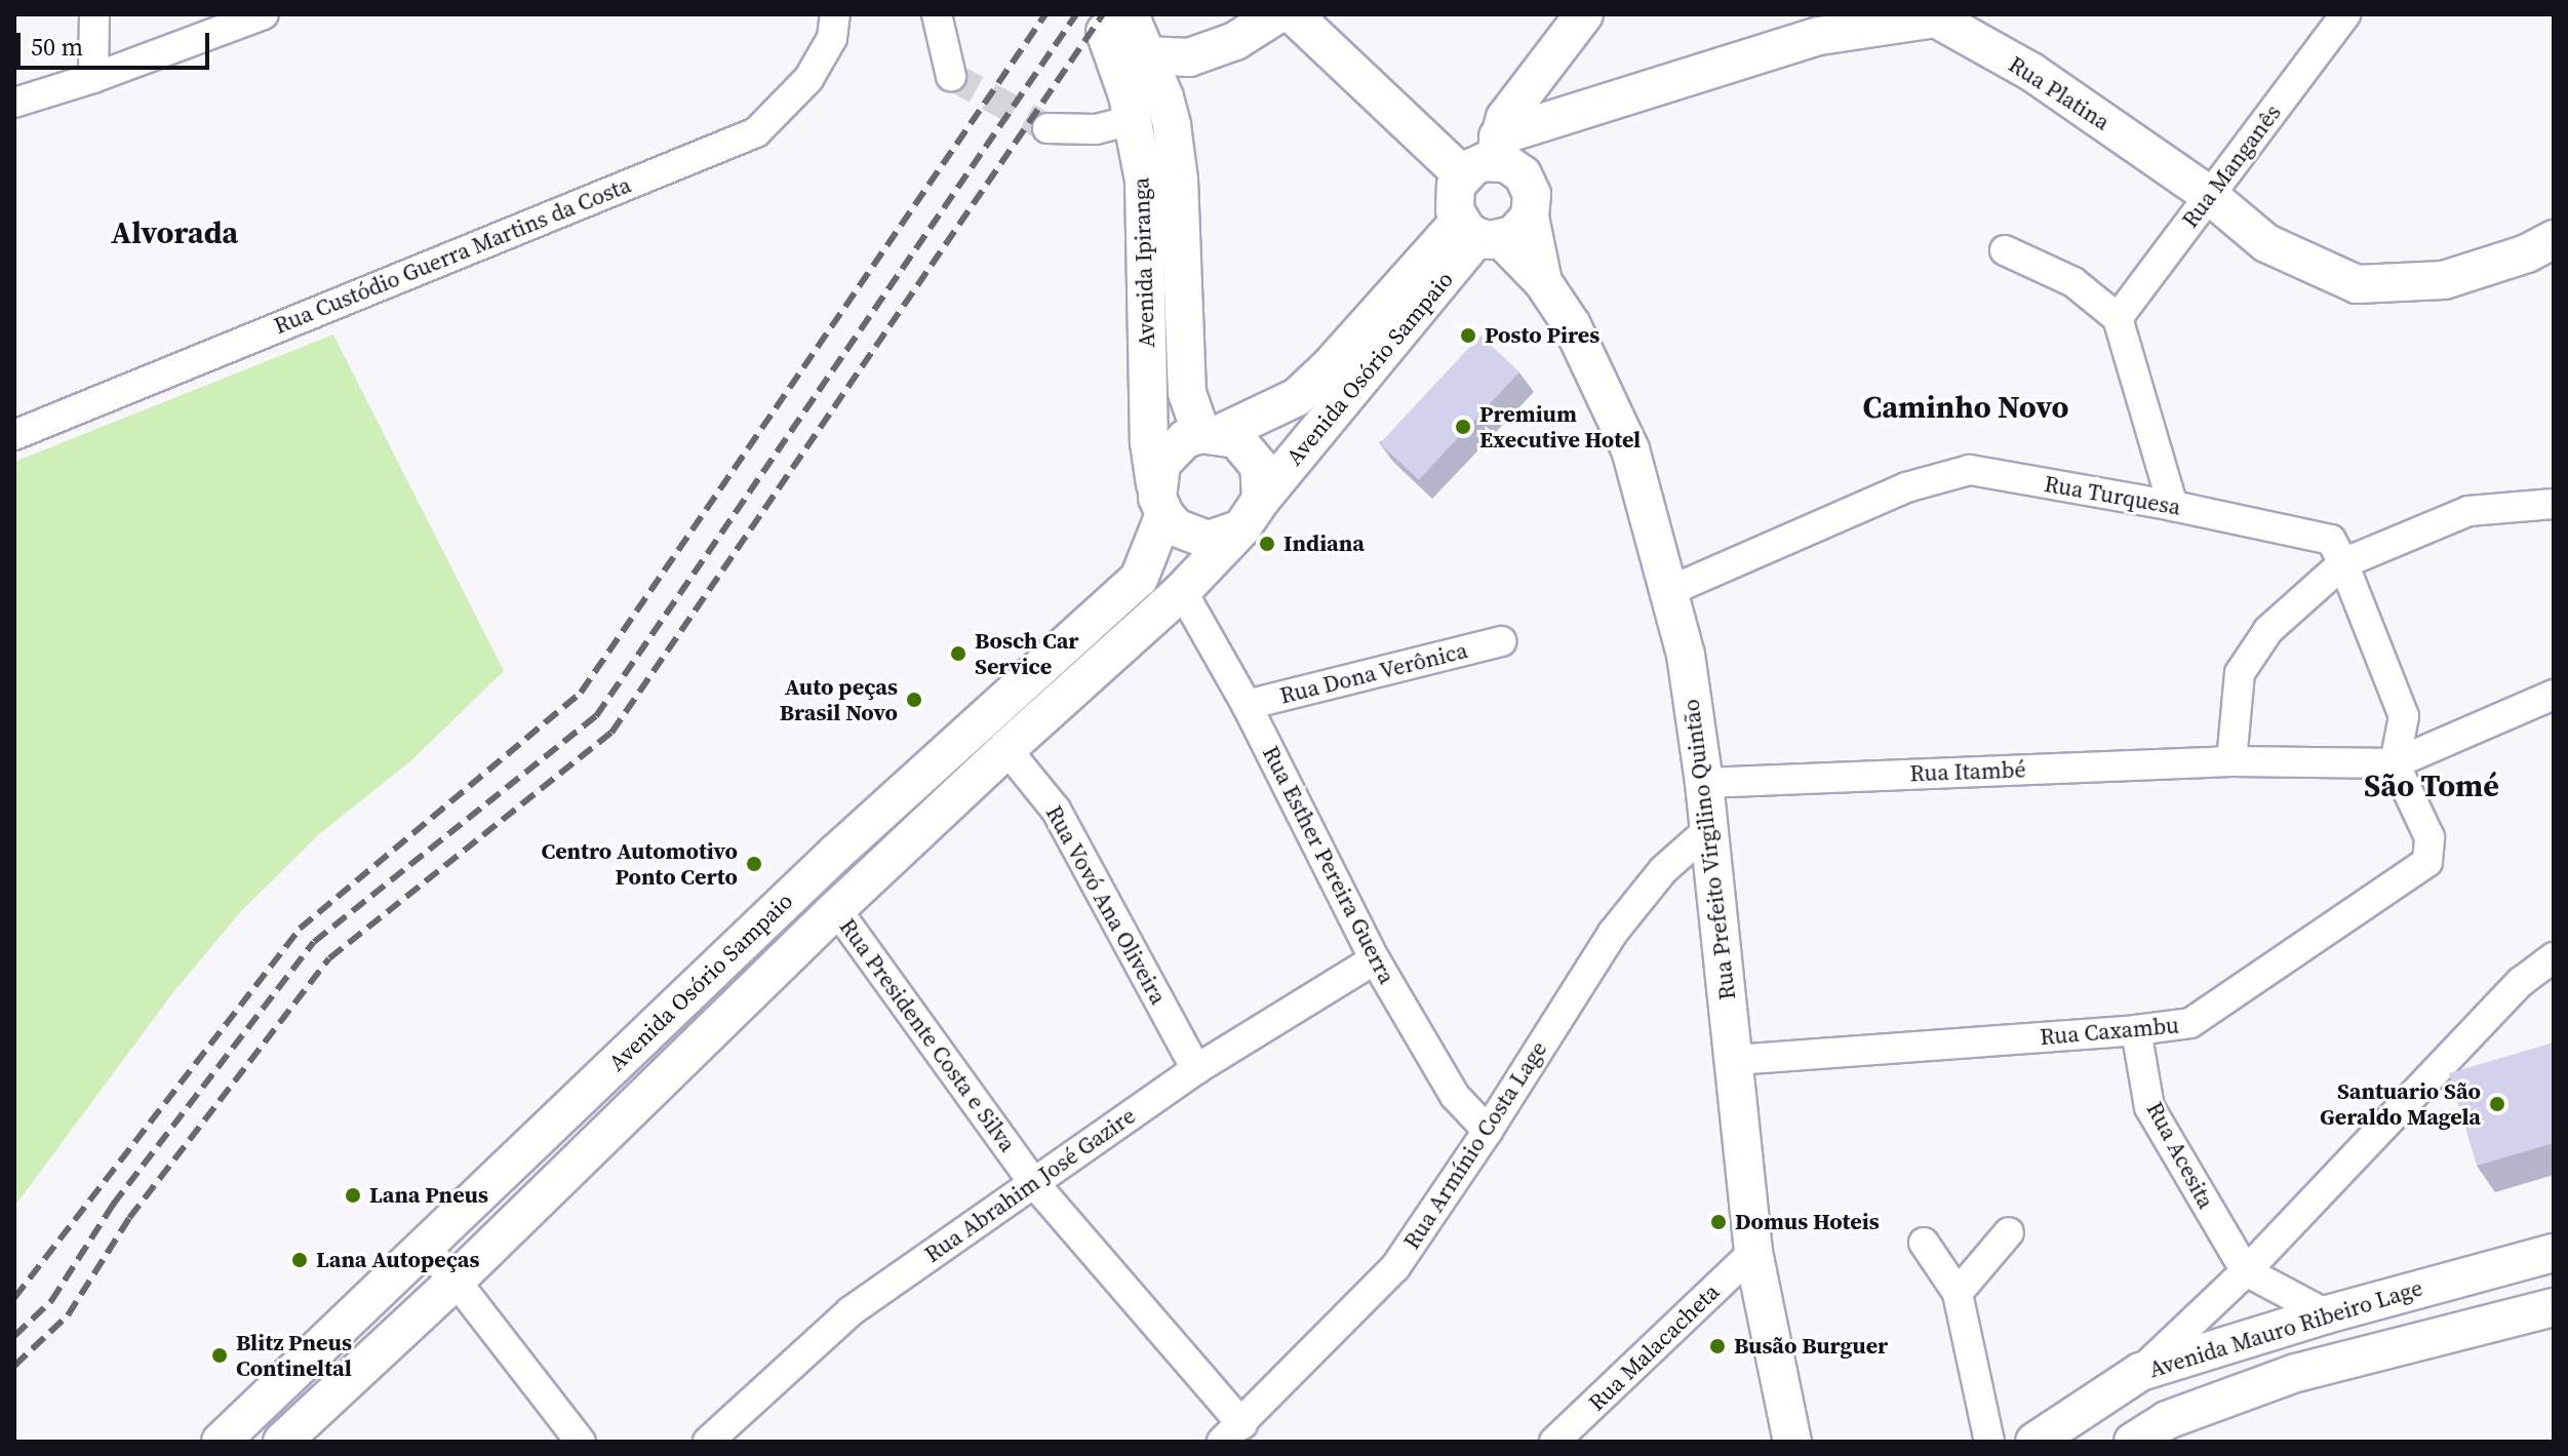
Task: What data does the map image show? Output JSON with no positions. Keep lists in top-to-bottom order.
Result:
{
  "streets": {
    "street": [
      "Rua Platina",
      "Rua Manganês",
      "Rua Custódio Guerra Martins da Costa",
      "Avenida Ipiranga",
      "Avenida Osório Sampaio",
      "Rua Turquesa",
      "Rua Dona Verônica",
      "Rua Itambé",
      "Rua Prefeito Virgilino Quintão",
      "Rua Esther Pereira Guerra",
      "Rua Vovó Ana Oliveira",
      "Rua Caxambu",
      "Rua Presidente Costa e Silva",
      "Rua Armínio Costa Lage",
      "Rua Acesita",
      "Rua Abrahim José Gazire",
      "Avenida Mauro Ribeiro Lage",
      "Rua Malacacheta"
    ]
  },
  "crossings": [
    ["Rua Platina", "Rua Manganês"],
    ["Avenida Ipiranga", "Avenida Osório Sampaio"],
    ["Avenida Osório Sampaio", "Rua Prefeito Virgilino Quintão"],
    ["Avenida Osório Sampaio", "Rua Esther Pereira Guerra"],
    ["Avenida Osório Sampaio", "Rua Vovó Ana Oliveira"],
    ["Avenida Osório Sampaio", "Rua Presidente Costa e Silva"],
    ["Rua Turquesa", "Rua Prefeito Virgilino Quintão"],
    ["Rua Dona Verônica", "Rua Esther Pereira Guerra"],
    ["Rua Itambé", "Rua Prefeito Virgilino Quintão"],
    ["Rua Itambé", "Rua Caxambu"],
    ["Rua Prefeito Virgilino Quintão", "Rua Caxambu"],
    ["Rua Prefeito Virgilino Quintão", "Rua Armínio Costa Lage"],
    ["Rua Prefeito Virgilino Quintão", "Rua Malacacheta"],
    ["Rua Esther Pereira Guerra", "Rua Armínio Costa Lage"],
    ["Rua Esther Pereira Guerra", "Rua Abrahim José Gazire"],
    ["Rua Vovó Ana Oliveira", "Rua Abrahim José Gazire"],
    ["Rua Caxambu", "Rua Acesita"],
    ["Rua Presidente Costa e Silva", "Rua Armínio Costa Lage"],
    ["Rua Presidente Costa e Silva", "Rua Abrahim José Gazire"]
  ],
  "districts": ["Alvorada", "Caminho Novo", "São Tomé"],
  "places": [
    "Posto Pires",
    "Premium Executive Hotel",
    "Indiana",
    "Bosch Car Service",
    "Auto peças Brasil Novo",
    "Centro Automotivo Ponto Certo",
    "Santuario São Geraldo Magela",
    "Lana Pneus",
    "Domus Hoteis",
    "Lana Autopeças",
    "Busão Burguer",
    "Blitz Pneus Contineltal"
  ],
  "scale_bar": "50 m"
}
